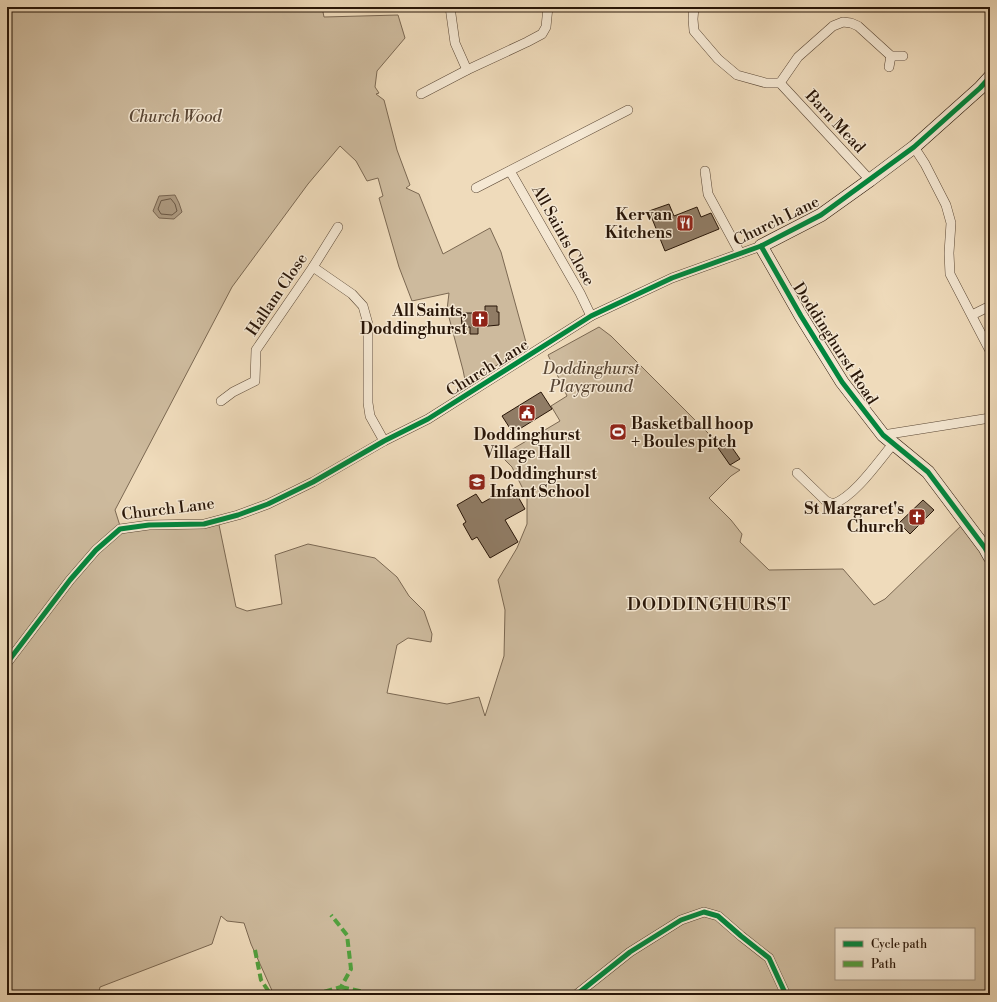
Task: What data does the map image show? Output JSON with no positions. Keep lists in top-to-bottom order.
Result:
{
  "streets": {
    "street": [
      "Barn Mead",
      "Church Lane",
      "All Saints Close",
      "Hallam Close",
      "Doddinghurst Road"
    ]
  },
  "crossings": [
    ["Barn Mead", "Church Lane"],
    ["Church Lane", "All Saints Close"],
    ["Church Lane", "Doddinghurst Road"]
  ],
  "districts": ["DODDINGHURST"],
  "parks": ["Church Wood", "Doddinghurst Playground"],
  "places": {
    "restaurant": ["Kervan Kitchens"],
    "church": ["All Saints, Doddinghurst", "St Margaret's Church"],
    "public building": ["Doddinghurst Village Hall"],
    "sports": ["Basketball hoop + Boules pitch"],
    "school or university": ["Doddinghurst Infant School"]
  },
  "legend": ["Cycle path", "Path"]
}
